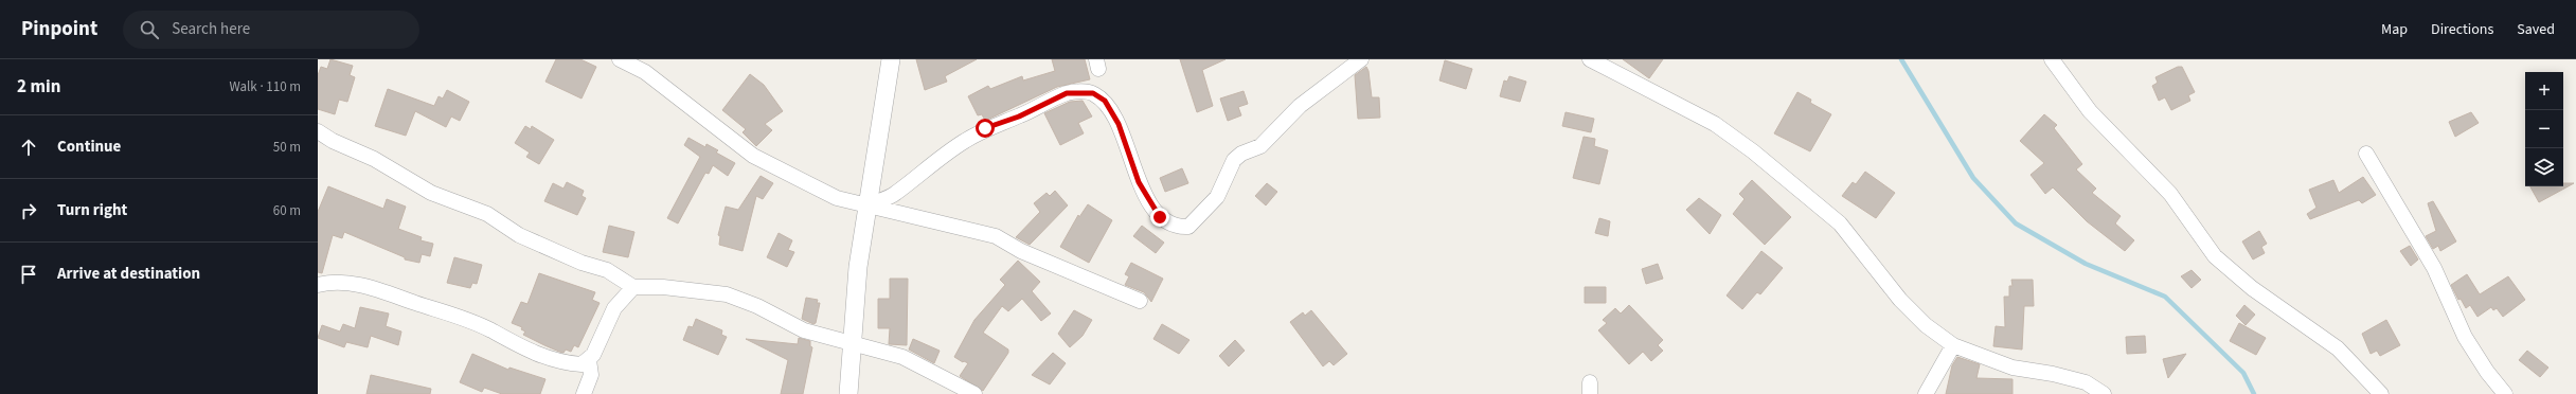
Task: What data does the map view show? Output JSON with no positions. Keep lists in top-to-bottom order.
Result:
{
  "page": {
    "header": "Pinpoint",
    "search": "Search here",
    "nav": ["Map", "Directions", "Saved"],
    "heading": ["2 min", "Walk · 110 m"],
    "map_buttons": ["+", "−"],
    "list": [
      ["Continue", "50 m"],
      ["Turn right", "60 m"],
      "Arrive at destination"
    ]
  }
}
